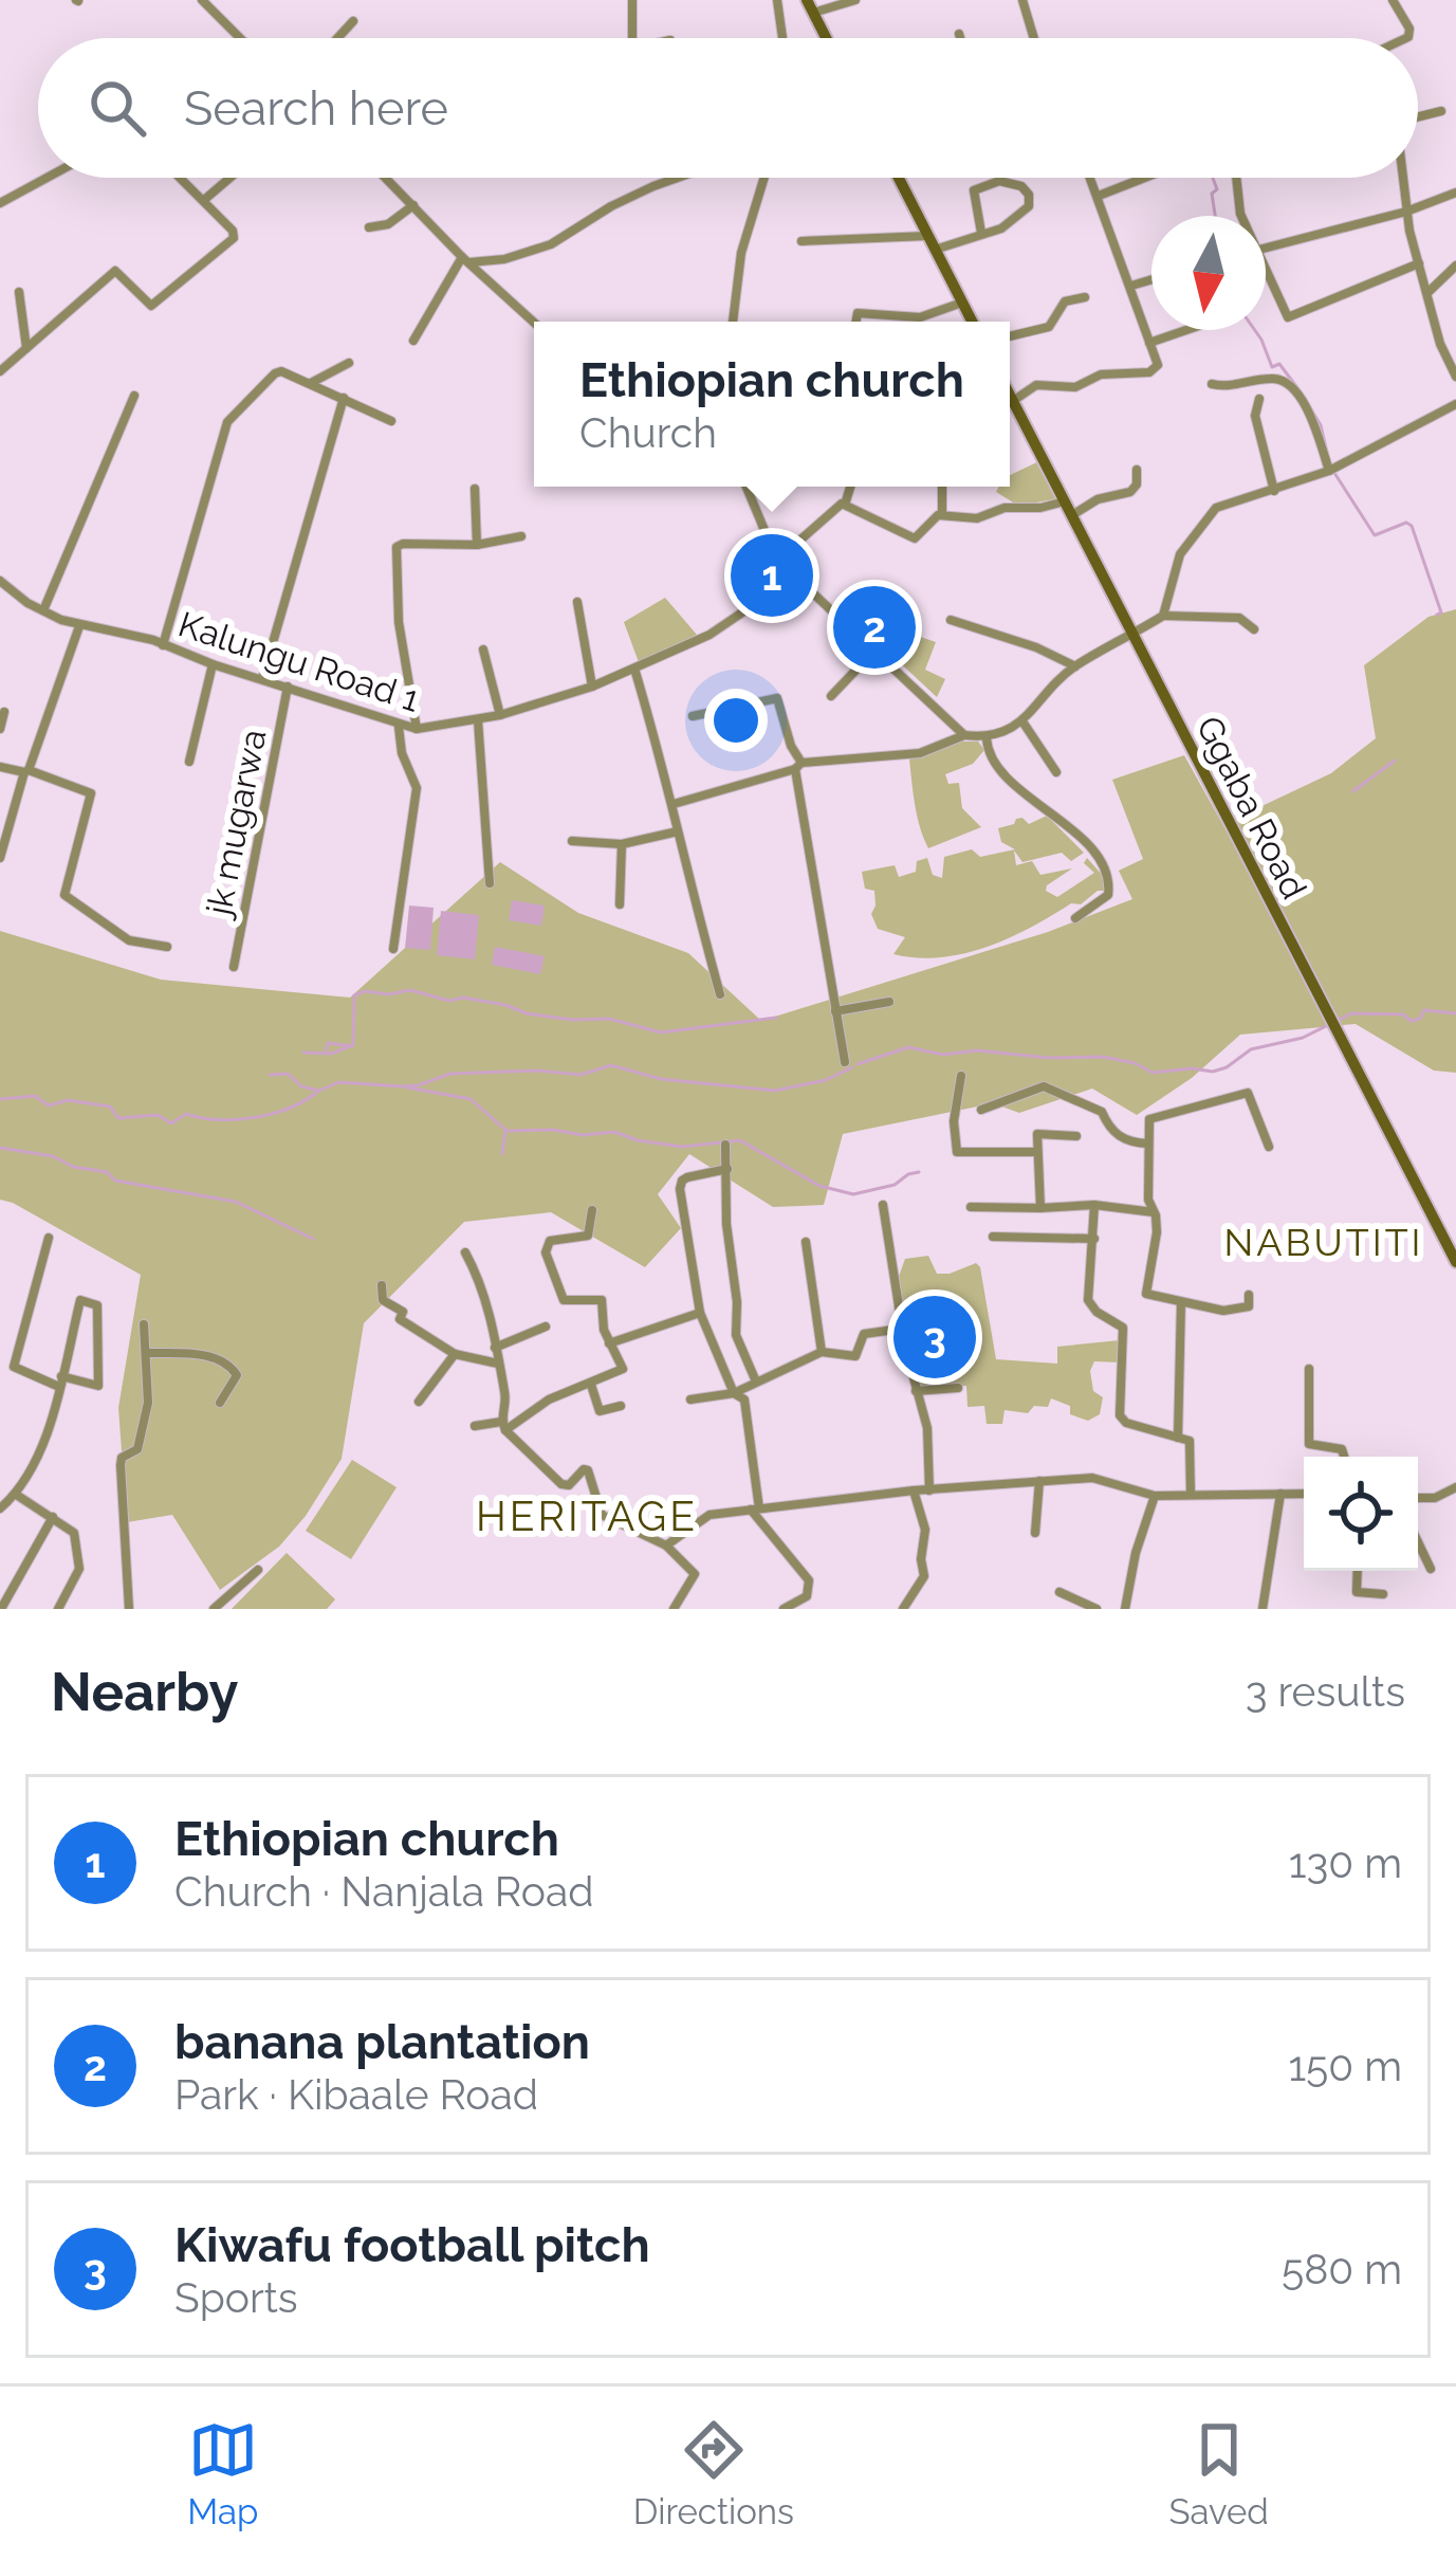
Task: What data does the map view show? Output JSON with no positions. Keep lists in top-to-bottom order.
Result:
{
  "streets": {
    "main road": ["Ggaba Road"],
    "street": ["Kalungu Road 1", "jk mugarwa"]
  },
  "crossings": [
    ["Kalungu Road 1", "jk mugarwa"]
  ],
  "districts": ["NABUTITI", "HERITAGE"],
  "north": "bottom",
  "page": {
    "search": "Search here",
    "popup": ["Ethiopian church", "Church"],
    "pins": ["1", "2", "3"],
    "heading": ["Nearby", "3 results"],
    "list": [
      {
        "mark": "1",
        "name": "Ethiopian church",
        "note": "Church · Nanjala Road",
        "value": "130 m"
      },
      {
        "mark": "2",
        "name": "banana plantation",
        "note": "Park · Kibaale Road",
        "value": "150 m"
      },
      {
        "mark": "3",
        "name": "Kiwafu football pitch",
        "note": "Sports",
        "value": "580 m"
      }
    ],
    "nav": ["Map", "Directions", "Saved"]
  }
}
